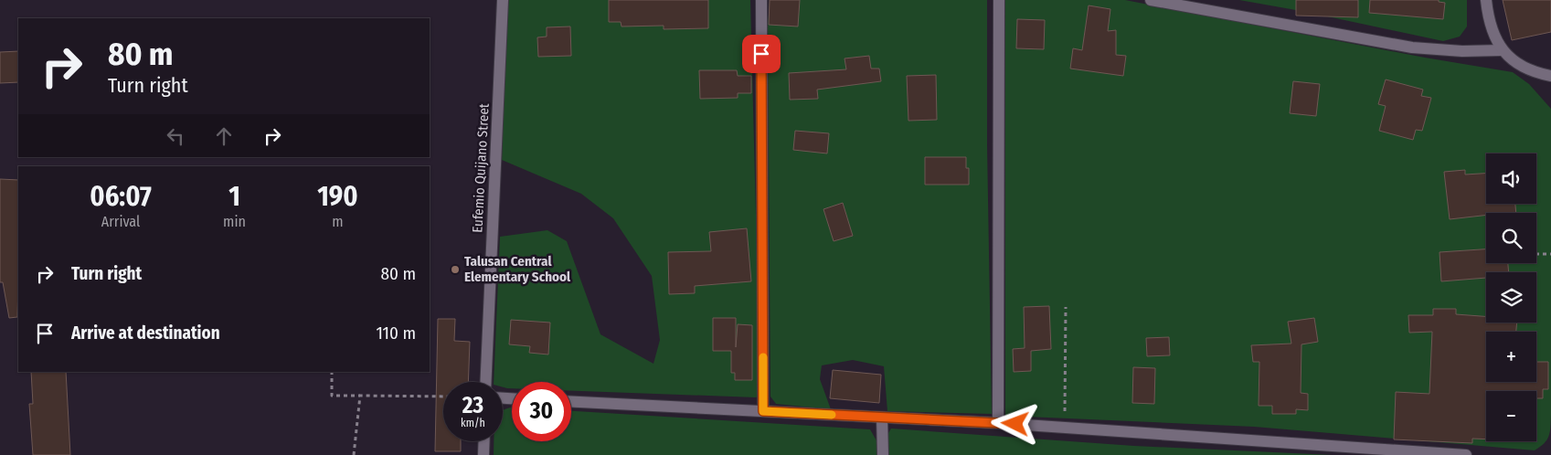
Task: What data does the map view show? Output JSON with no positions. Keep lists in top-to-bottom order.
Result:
{
  "streets": {
    "street": ["Eufemio Quijano Street"]
  },
  "places": ["Talusan Central Elementary School"],
  "page": {
    "turn": ["80 m", "Turn right"],
    "map_buttons": ["+", "−"],
    "eta": [
      "06:07",
      "Arrival",
      "1",
      "min",
      "190",
      "m"
    ],
    "list": [
      {
        "name": "Turn right",
        "value": "80 m"
      },
      {
        "name": "Arrive at destination",
        "value": "110 m"
      }
    ],
    "speed": "23 km/h",
    "limit": "30"
  }
}
